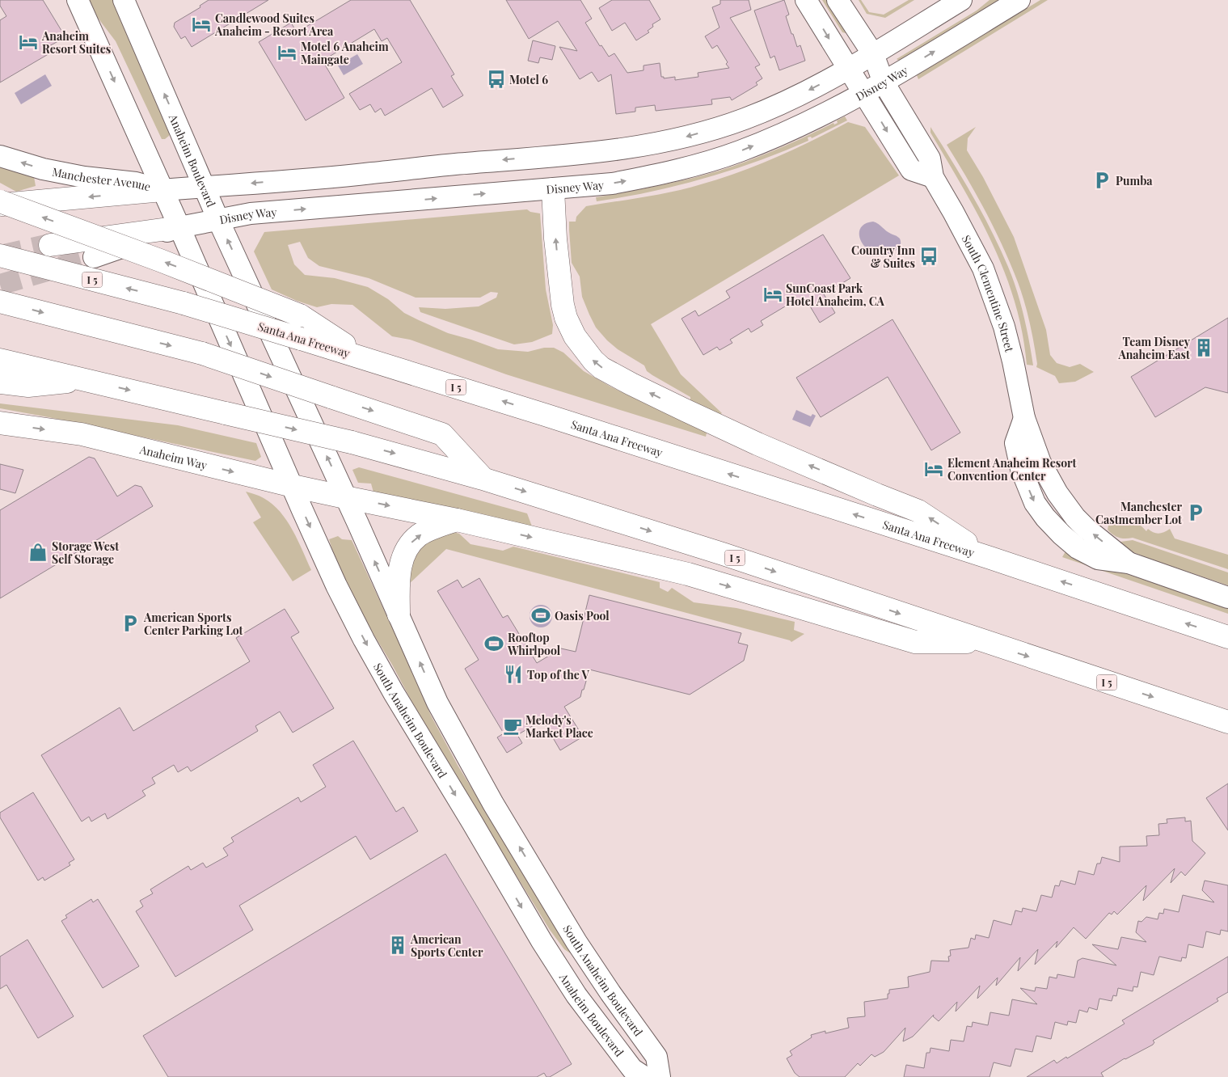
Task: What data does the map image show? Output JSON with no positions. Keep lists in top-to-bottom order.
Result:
{
  "streets": {
    "main road": [
      "Disney Way",
      "Anaheim Boulevard",
      "Manchester Avenue",
      "I 5",
      "South Clementine Street",
      "Santa Ana Freeway",
      "Anaheim Way",
      "South Anaheim Boulevard"
    ]
  },
  "crossings": [
    ["Disney Way", "Anaheim Boulevard"],
    ["Disney Way", "South Clementine Street"],
    ["Anaheim Boulevard", "Manchester Avenue"],
    ["Anaheim Boulevard", "Anaheim Way"],
    ["Anaheim Boulevard", "South Anaheim Boulevard"],
    ["I 5", "Anaheim Way"],
    ["Anaheim Way", "South Anaheim Boulevard"]
  ],
  "places": {
    "hotel": [
      "Candlewood Suites Anaheim - Resort Area",
      "Anaheim Resort Suites",
      "Motel 6 Anaheim Maingate",
      "SunCoast Park Hotel Anaheim, CA",
      "Element Anaheim Resort Convention Center"
    ],
    "bus stop": ["Motel 6", "Country Inn & Suites"],
    "parking": ["Pumba", "Manchester Castmember Lot", "American Sports Center Parking Lot"],
    "building": ["Team Disney Anaheim East", "American Sports Center"],
    "shop": ["Storage West Self Storage"],
    "sports": ["Oasis Pool", "Rooftop Whirlpool"],
    "restaurant": ["Top of the V"],
    "cafe": ["Melody's Market Place"]
  }
}
